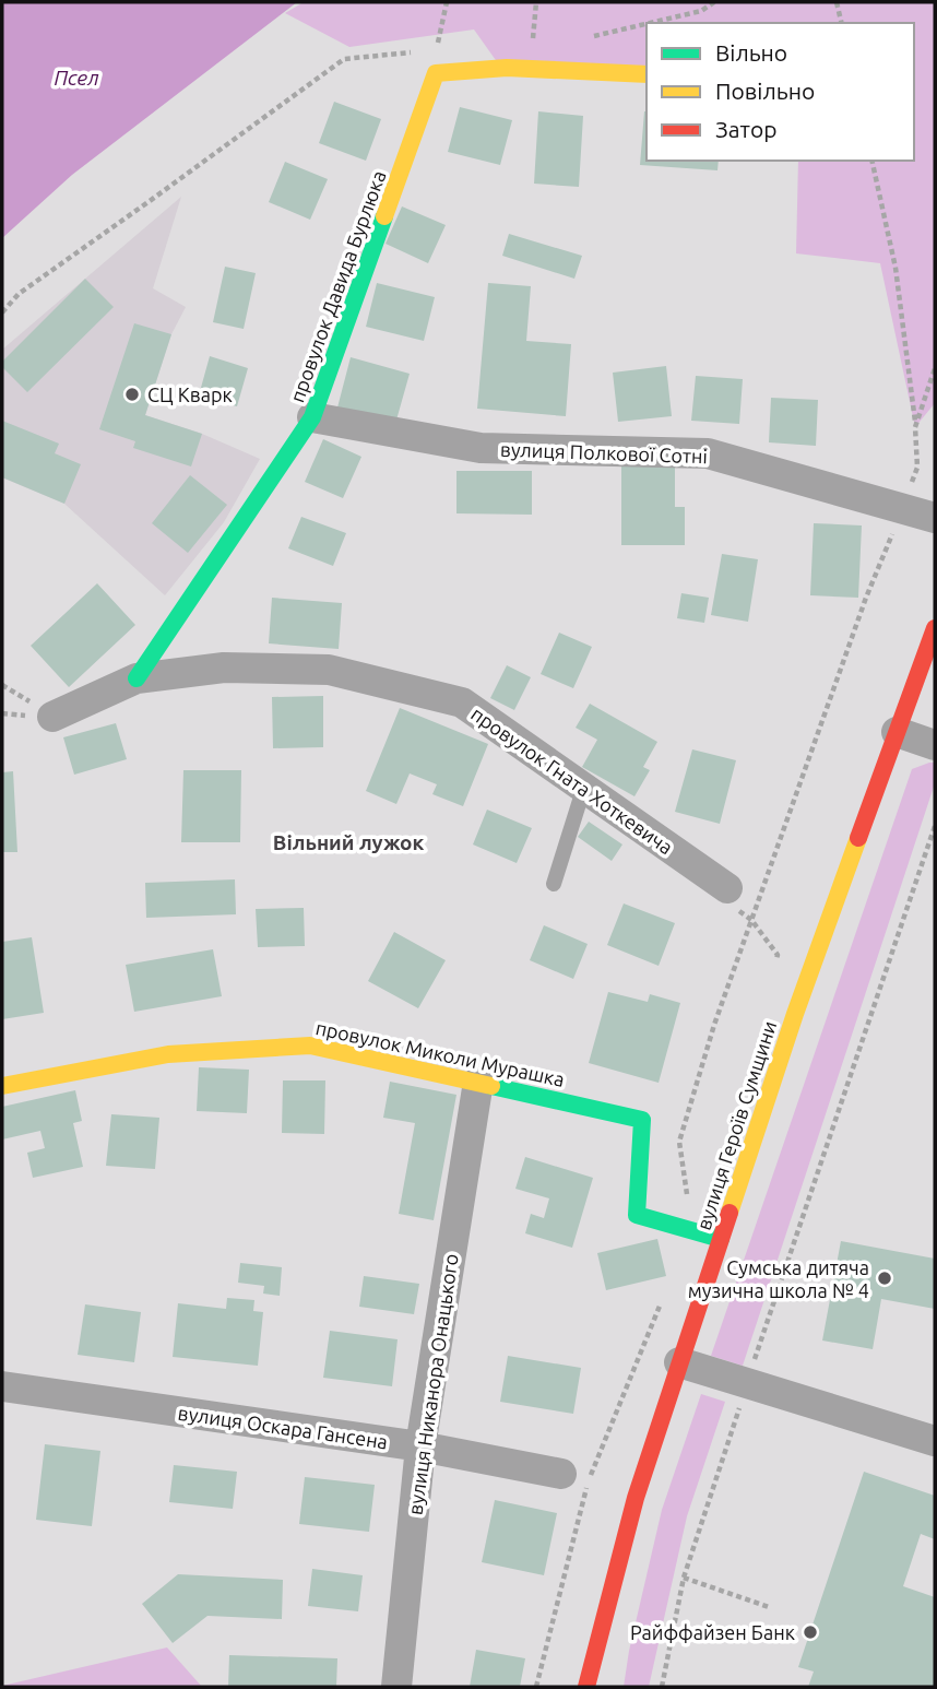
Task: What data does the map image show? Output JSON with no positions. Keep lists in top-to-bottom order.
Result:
{
  "streets": {
    "street": [
      "провулок Давида Бурлюка",
      "вулиця Полкової Сотні",
      "провулок Гната Хоткевича",
      "провулок Миколи Мурашка",
      "вулиця Героїв Сумщини",
      "вулиця Никанора Онацького",
      "вулиця Оскара Гансена"
    ]
  },
  "crossings": [
    ["провулок Давида Бурлюка", "вулиця Полкової Сотні"],
    ["провулок Давида Бурлюка", "провулок Гната Хоткевича"],
    ["провулок Миколи Мурашка", "вулиця Героїв Сумщини"],
    ["провулок Миколи Мурашка", "вулиця Никанора Онацького"],
    ["вулиця Никанора Онацького", "вулиця Оскара Гансена"]
  ],
  "districts": ["Вільний лужок"],
  "water": ["Псел"],
  "places": ["СЦ Кварк", "Сумська дитяча музична школа № 4", "Райффайзен Банк"],
  "legend": ["Вільно", "Повільно", "Затор"]
}
